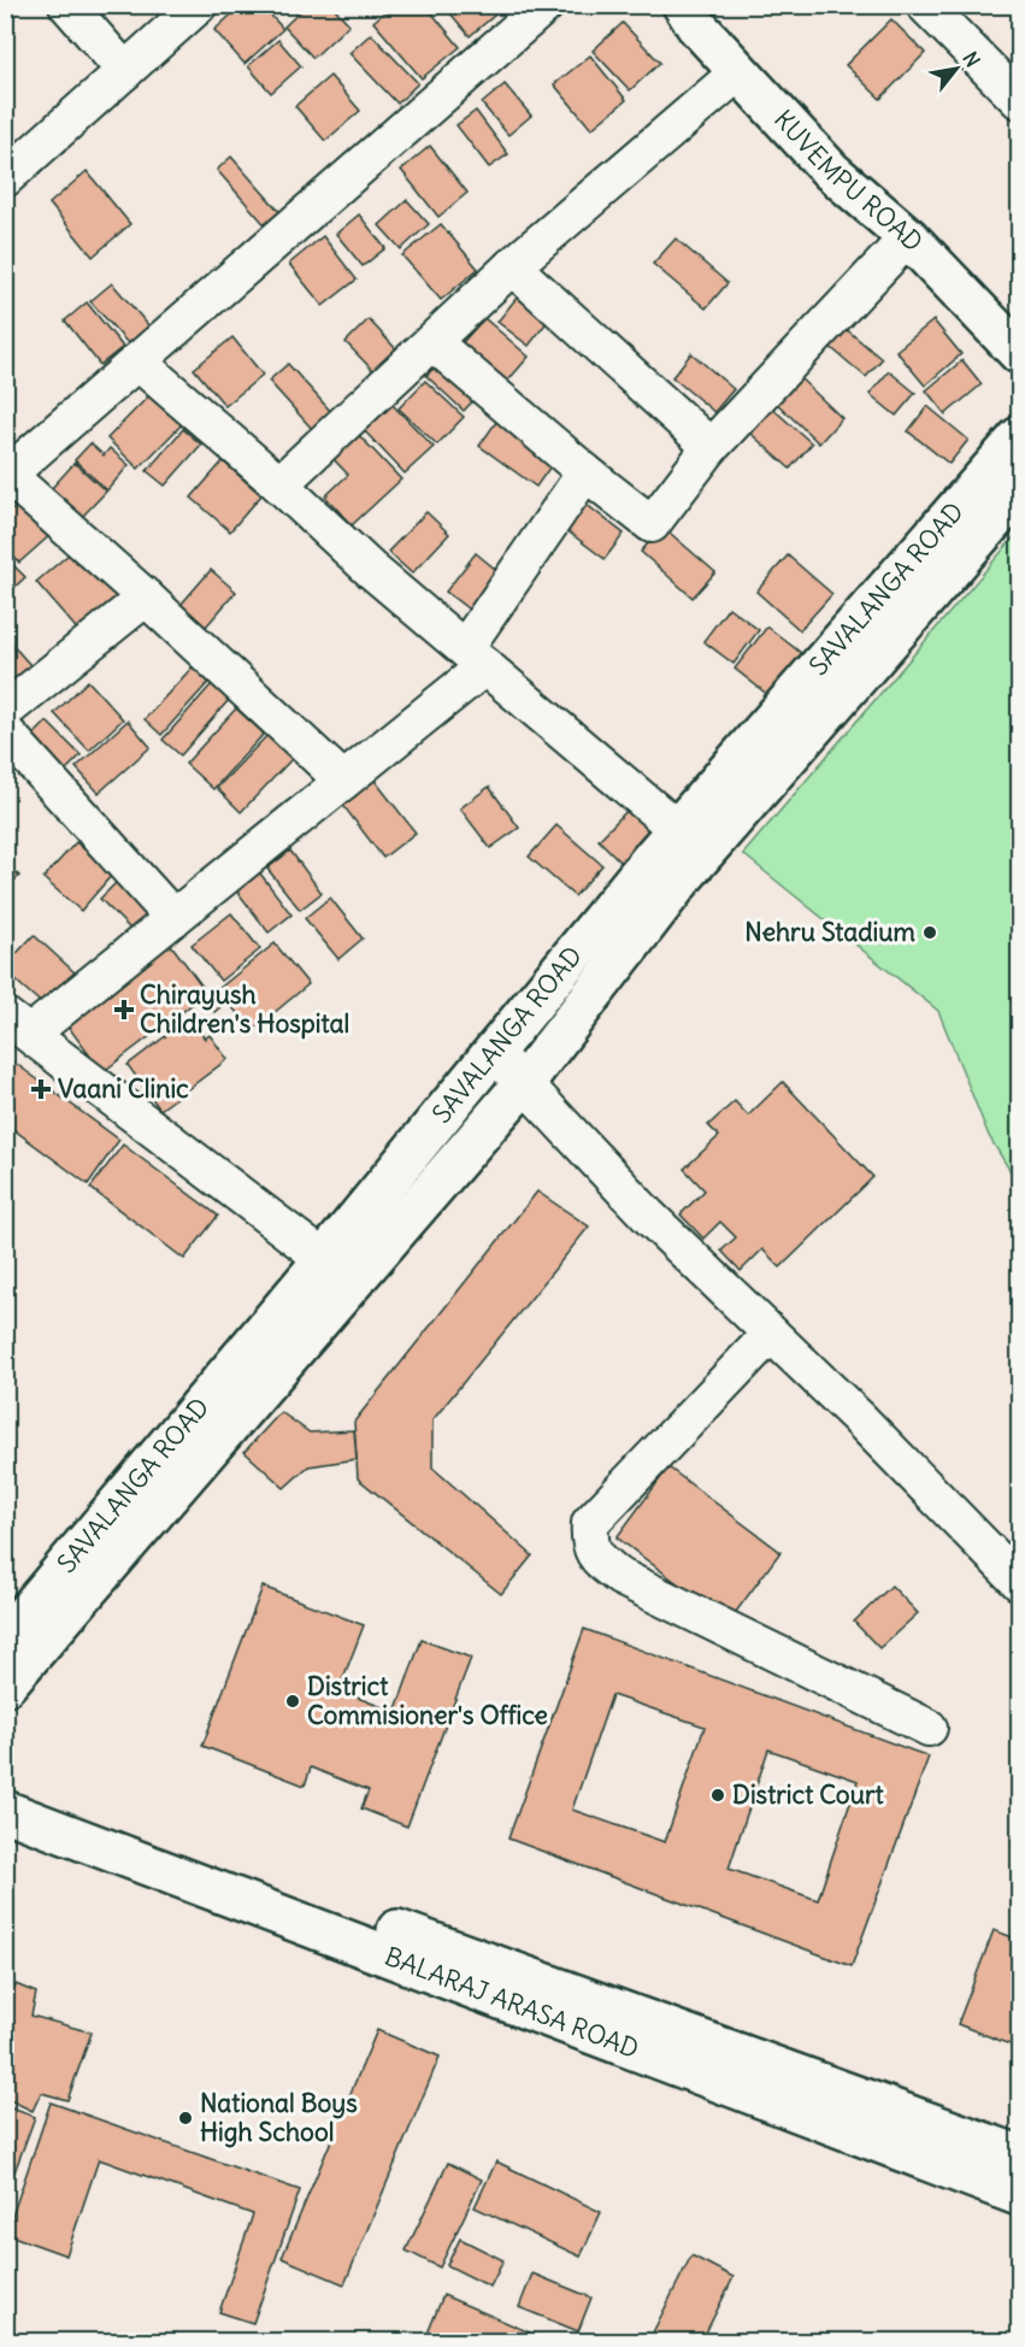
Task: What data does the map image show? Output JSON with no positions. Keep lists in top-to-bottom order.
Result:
{
  "streets": {
    "main road": ["KUVEMPU ROAD", "SAVALANGA ROAD", "BALARAJ ARASA ROAD"]
  },
  "places": {
    "other": [
      "Nehru Stadium",
      "District Commisioner's Office",
      "District Court",
      "National Boys High School"
    ],
    "health": ["Chirayush Children's Hospital", "Vaani Clinic"]
  },
  "north": "top right"
}
